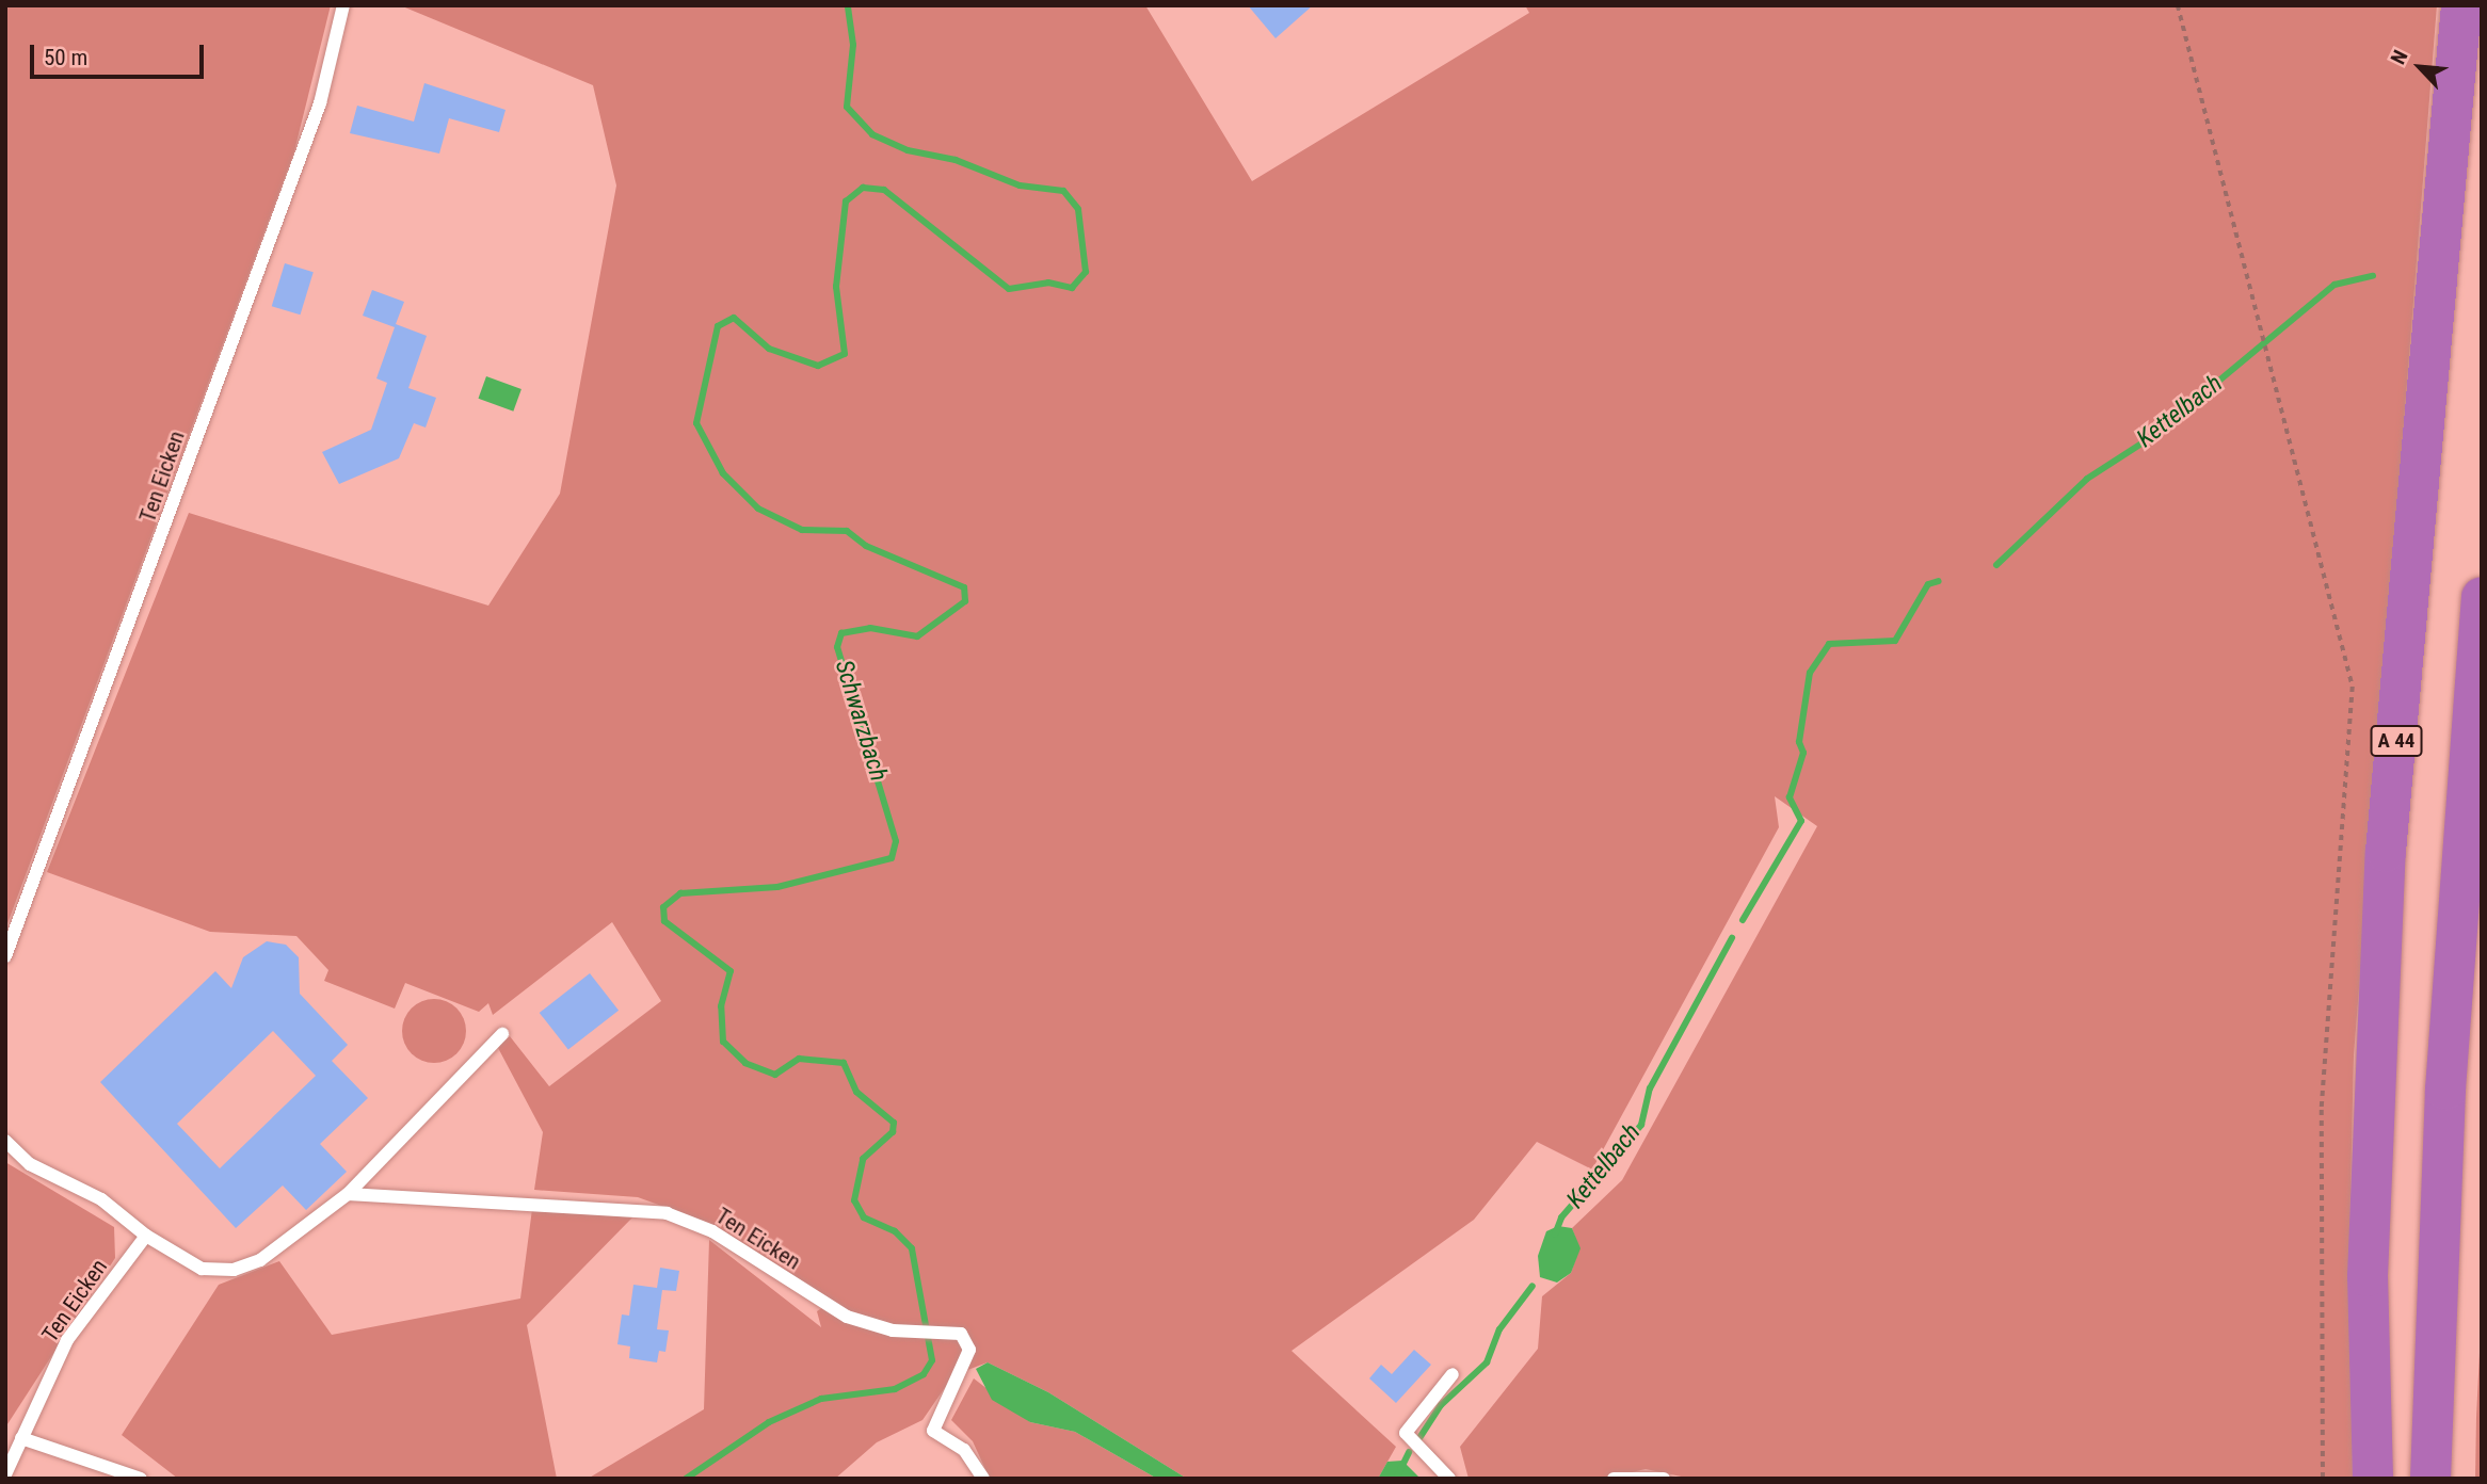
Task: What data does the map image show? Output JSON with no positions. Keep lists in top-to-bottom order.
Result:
{
  "streets": {
    "highway": ["A 44"],
    "lane": ["Ten Eicken"]
  },
  "water": ["Kettelbach", "Schwarzbach"],
  "scale_bar": "50 m",
  "north": "top left"
}
